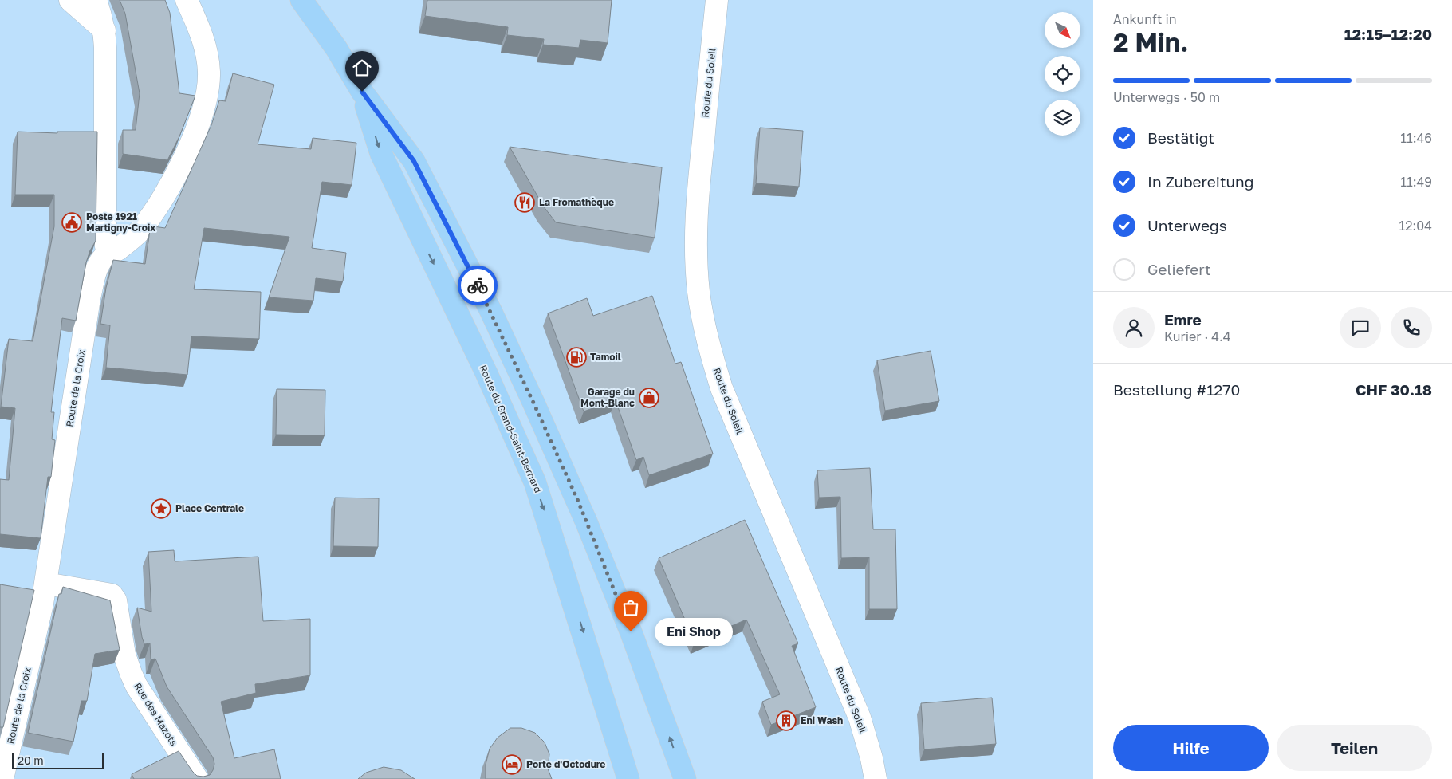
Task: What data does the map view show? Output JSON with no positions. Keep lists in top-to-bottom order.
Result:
{
  "streets": {
    "main road": ["Route du Grand-Saint-Bernard"],
    "street": ["Route du Soleil", "Route de la Croix", "Rue des Mazots"]
  },
  "crossings": [
    ["Route de la Croix", "Rue des Mazots"]
  ],
  "places": {
    "restaurant": ["La Fromathèque"],
    "public building": ["Poste 1921 Martigny-Croix"],
    "fuel station": ["Tamoil"],
    "shop": ["Garage du Mont-Blanc"],
    "place": ["Place Centrale"],
    "other": ["Eni Shop"],
    "building": ["Eni Wash"],
    "hotel": ["Porte d'Octodure"]
  },
  "scale_bar": "20 m",
  "north": "bottom right",
  "page": {
    "heading": ["2 Min.", "Ankunft in", "12:15–12:20"],
    "panel": [
      "Emre",
      "Kurier · 4.4",
      "Bestellung #1270",
      "CHF 30.18"
    ],
    "bar": "Unterwegs · 50 m",
    "list": [
      ["Bestätigt", "11:46"],
      ["In Zubereitung", "11:49"],
      ["Unterwegs", "12:04"],
      "Geliefert"
    ],
    "bubble": "Eni Shop",
    "buttons": ["Hilfe", "Teilen"],
    "scale": "20 m"
  }
}
